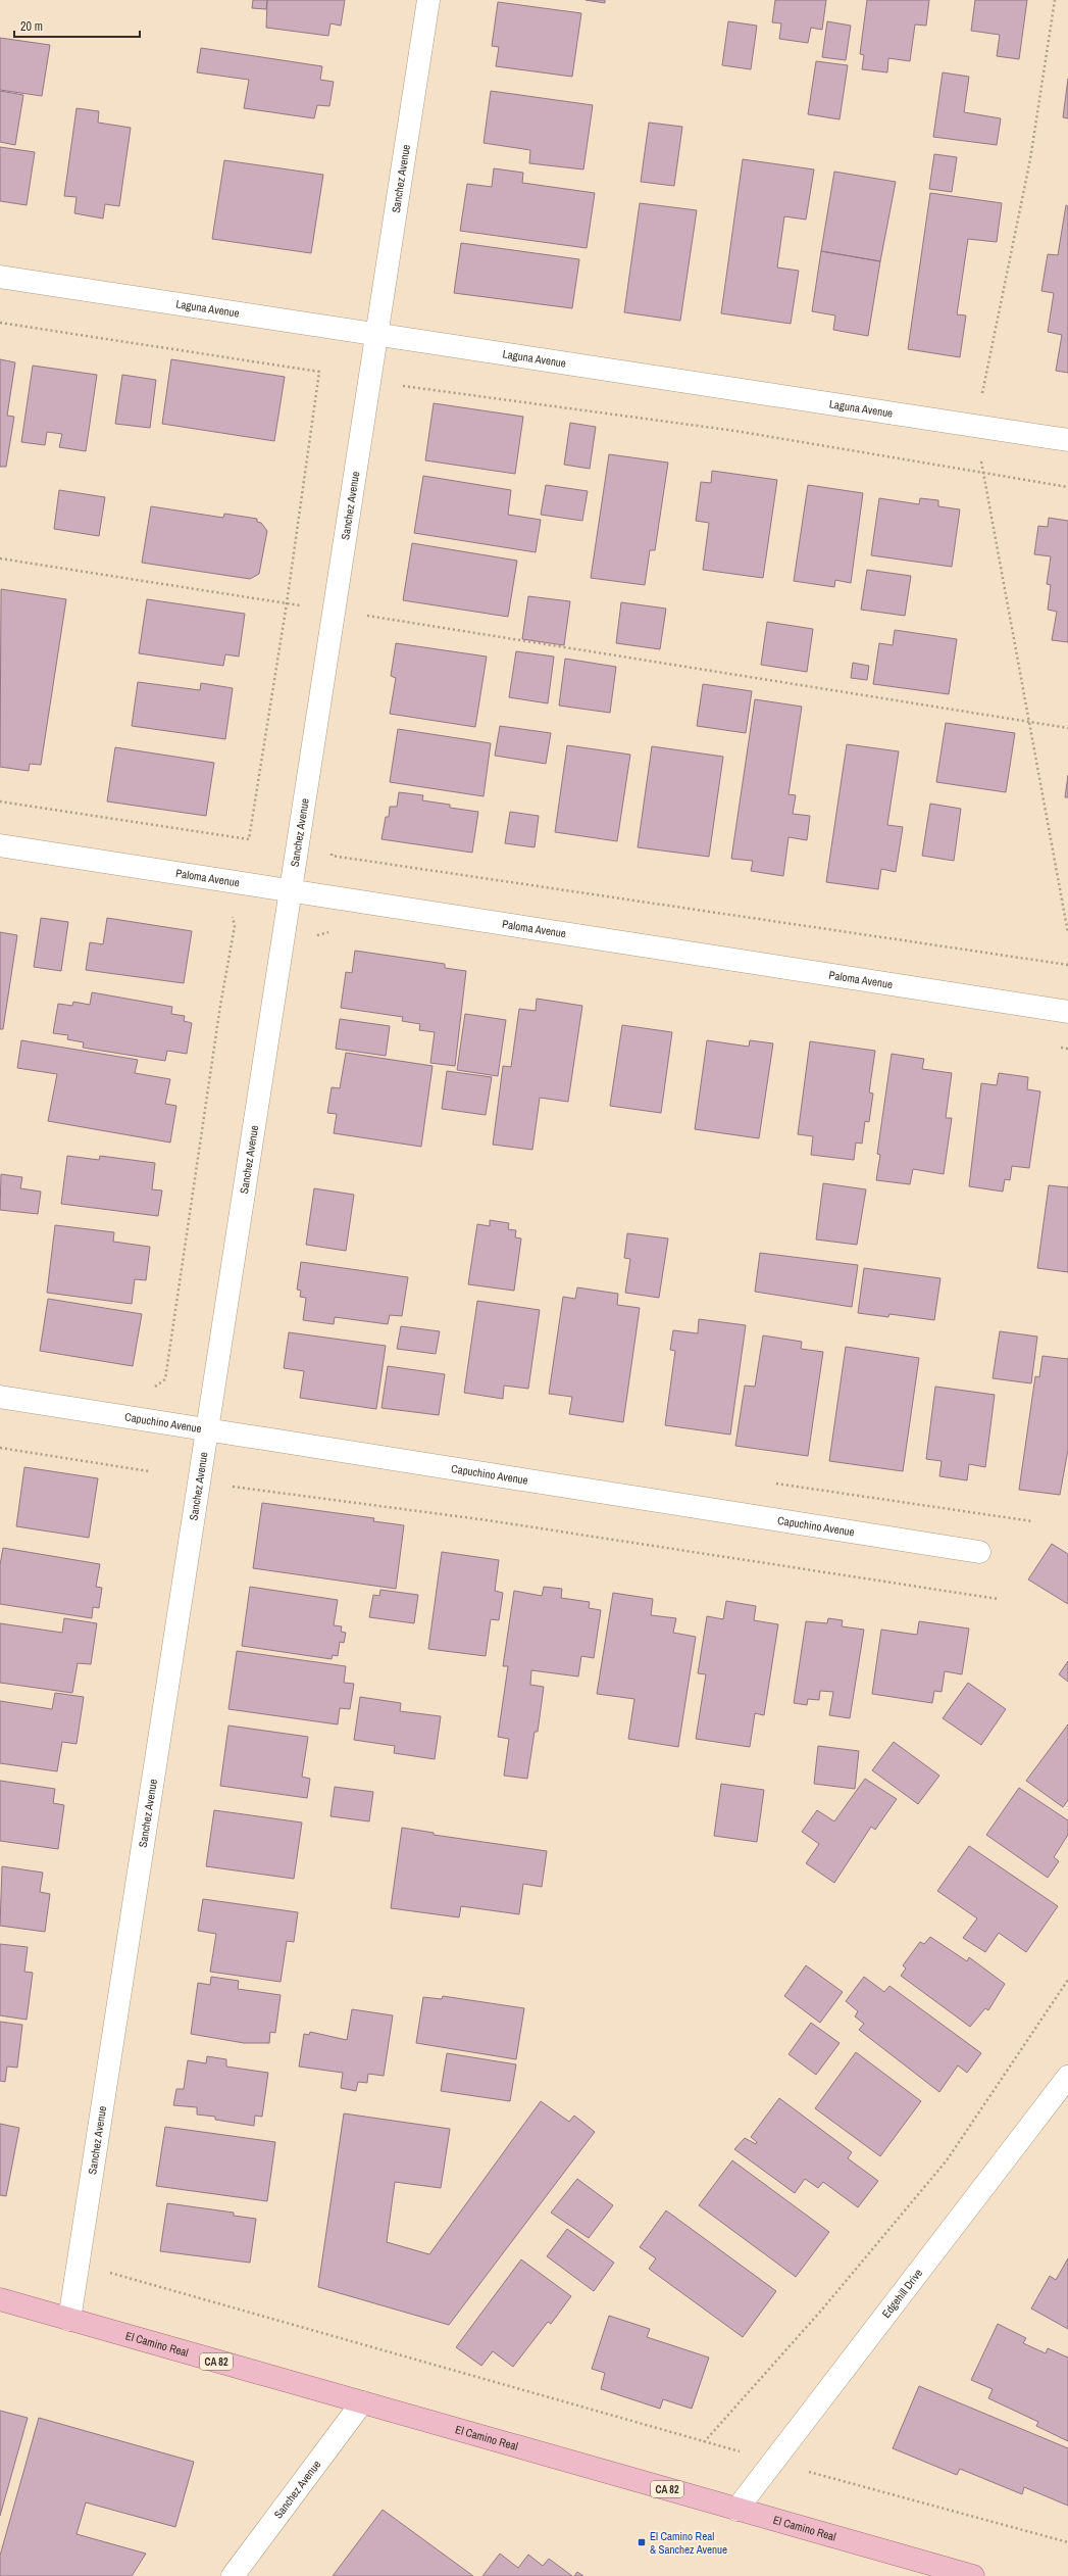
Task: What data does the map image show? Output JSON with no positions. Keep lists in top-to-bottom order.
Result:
{
  "streets": {
    "main road": ["El Camino Real", "CA 82"],
    "street": [
      "Sanchez Avenue",
      "Laguna Avenue",
      "Paloma Avenue",
      "Capuchino Avenue",
      "Edgehill Drive"
    ]
  },
  "crossings": [
    ["Sanchez Avenue", "Laguna Avenue"],
    ["Sanchez Avenue", "Paloma Avenue"],
    ["Sanchez Avenue", "Capuchino Avenue"],
    ["Sanchez Avenue", "El Camino Real"],
    ["Edgehill Drive", "El Camino Real"]
  ],
  "places": {
    "transit": ["El Camino Real & Sanchez Avenue"]
  },
  "scale_bar": "20 m"
}
